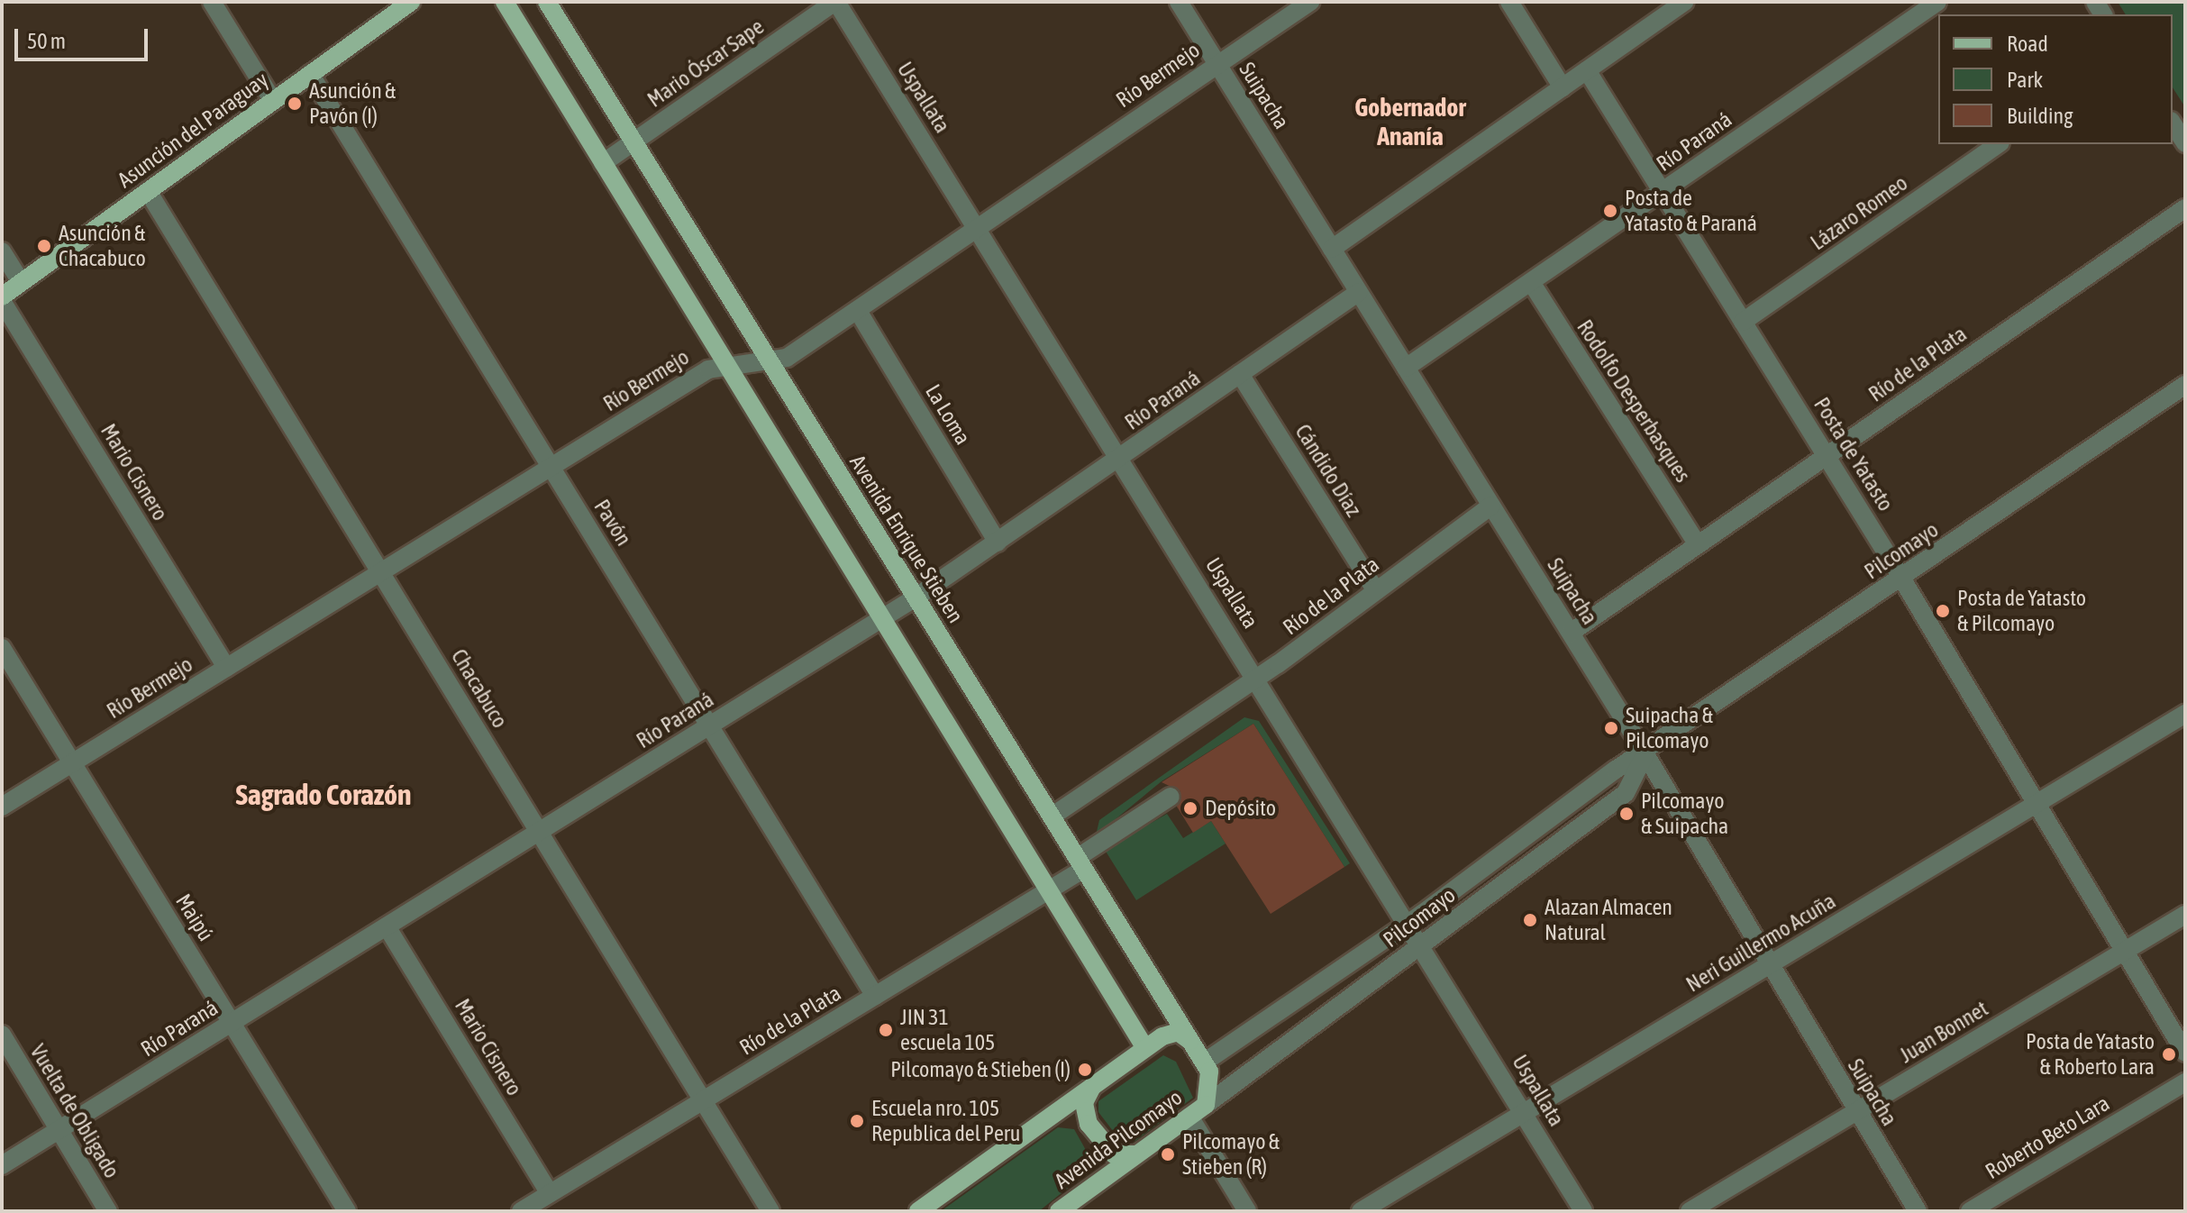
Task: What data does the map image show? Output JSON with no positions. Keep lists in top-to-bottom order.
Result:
{
  "streets": {
    "main road": ["Asunción del Paraguay", "Avenida Enrique Stieben", "Avenida Pilcomayo"],
    "street": [
      "Mario Óscar Sape",
      "Río Bermejo",
      "Suipacha",
      "Uspallata",
      "Río Paraná",
      "Lázaro Romeo",
      "Río de la Plata",
      "Rodolfo Desperbasques",
      "La Loma",
      "Posta de Yatasto",
      "Cándido Díaz",
      "Mario Cisnero",
      "Pavón",
      "Pilcomayo",
      "Chacabuco",
      "Maipú",
      "Neri Guillermo Acuña",
      "Juan Bonnet",
      "Vuelta de Obligado",
      "Roberto Beto Lara"
    ]
  },
  "crossings": [
    ["Mario Óscar Sape", "Uspallata"],
    ["Mario Óscar Sape", "Avenida Enrique Stieben"],
    ["Río Bermejo", "Suipacha"],
    ["Río Bermejo", "Uspallata"],
    ["Río Bermejo", "La Loma"],
    ["Río Bermejo", "Mario Cisnero"],
    ["Río Bermejo", "Pavón"],
    ["Río Bermejo", "Avenida Enrique Stieben"],
    ["Río Bermejo", "Chacabuco"],
    ["Río Bermejo", "Maipú"],
    ["Suipacha", "Río Paraná"],
    ["Suipacha", "Río de la Plata"],
    ["Suipacha", "Pilcomayo"],
    ["Suipacha", "Neri Guillermo Acuña"],
    ["Suipacha", "Juan Bonnet"],
    ["Uspallata", "Río Paraná"],
    ["Uspallata", "Río de la Plata"],
    ["Uspallata", "Pilcomayo"],
    ["Uspallata", "Neri Guillermo Acuña"],
    ["Asunción del Paraguay", "Mario Cisnero"],
    ["Asunción del Paraguay", "Pavón"],
    ["Asunción del Paraguay", "Chacabuco"],
    ["Río Paraná", "Rodolfo Desperbasques"],
    ["Río Paraná", "La Loma"],
    ["Río Paraná", "Posta de Yatasto"],
    ["Río Paraná", "Cándido Díaz"],
    ["Río Paraná", "Mario Cisnero"],
    ["Río Paraná", "Pavón"],
    ["Río Paraná", "Avenida Enrique Stieben"],
    ["Río Paraná", "Chacabuco"],
    ["Río Paraná", "Maipú"],
    ["Río Paraná", "Vuelta de Obligado"],
    ["Lázaro Romeo", "Posta de Yatasto"],
    ["Río de la Plata", "Rodolfo Desperbasques"],
    ["Río de la Plata", "Posta de Yatasto"],
    ["Río de la Plata", "Cándido Díaz"],
    ["Río de la Plata", "Mario Cisnero"],
    ["Río de la Plata", "Pavón"],
    ["Río de la Plata", "Avenida Enrique Stieben"],
    ["Río de la Plata", "Chacabuco"],
    ["Posta de Yatasto", "Pilcomayo"],
    ["Posta de Yatasto", "Neri Guillermo Acuña"],
    ["Posta de Yatasto", "Juan Bonnet"],
    ["Avenida Enrique Stieben", "Pilcomayo"],
    ["Avenida Enrique Stieben", "Avenida Pilcomayo"],
    ["Pilcomayo", "Avenida Pilcomayo"]
  ],
  "districts": ["Gobernador Ananía", "Sagrado Corazón"],
  "places": [
    "Asunción & Pavón (I)",
    "Posta de Yatasto & Paraná",
    "Asunción & Chacabuco",
    "Posta de Yatasto & Pilcomayo",
    "Suipacha & Pilcomayo",
    "Depósito",
    "Pilcomayo & Suipacha",
    "Alazan Almacen Natural",
    "JIN 31 escuela 105",
    "Posta de Yatasto & Roberto Lara",
    "Pilcomayo & Stieben (I)",
    "Escuela nro. 105 Republica del Peru",
    "Pilcomayo & Stieben (R)"
  ],
  "legend": ["Road", "Park", "Building"],
  "scale_bar": "50 m"
}
